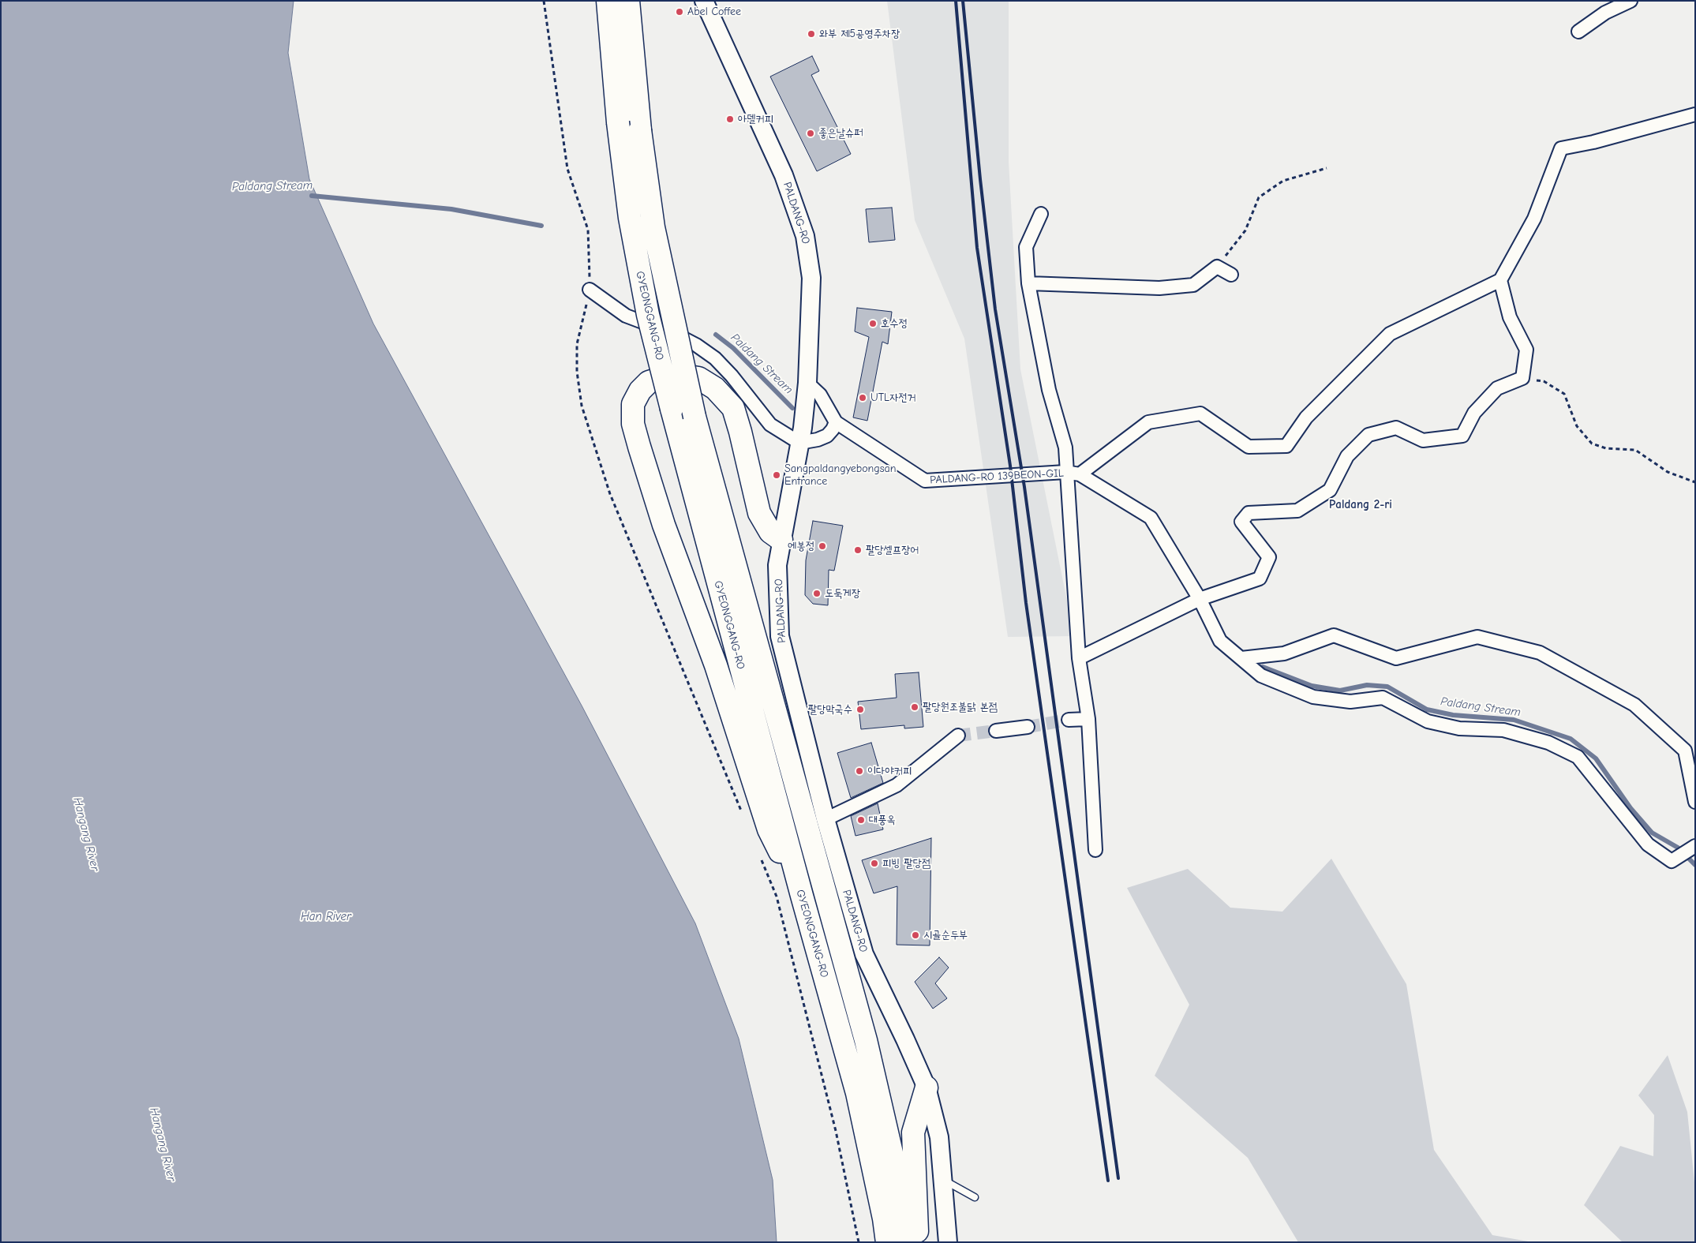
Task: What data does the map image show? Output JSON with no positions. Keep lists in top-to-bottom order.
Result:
{
  "streets": {
    "highway": ["GYEONGGANG-RO"],
    "street": ["PALDANG-RO", "PALDANG-RO 139BEON-GIL"]
  },
  "districts": ["Paldang 2-ri"],
  "water": ["Paldang Stream", "Hangang River", "Han River"],
  "places": [
    "Abel Coffee",
    "와부 제5공영주차장",
    "아델커피",
    "좋은날슈퍼",
    "호수정",
    "UTL자전거",
    "Sangpaldangyebongsan Entrance",
    "에봉정",
    "팔당셀프장어",
    "도둑게장",
    "팔당원조불닭 본점",
    "팔당막국수",
    "이다야커피",
    "대풍옥",
    "피빙 팔당점",
    "시골순두부"
  ]
}
